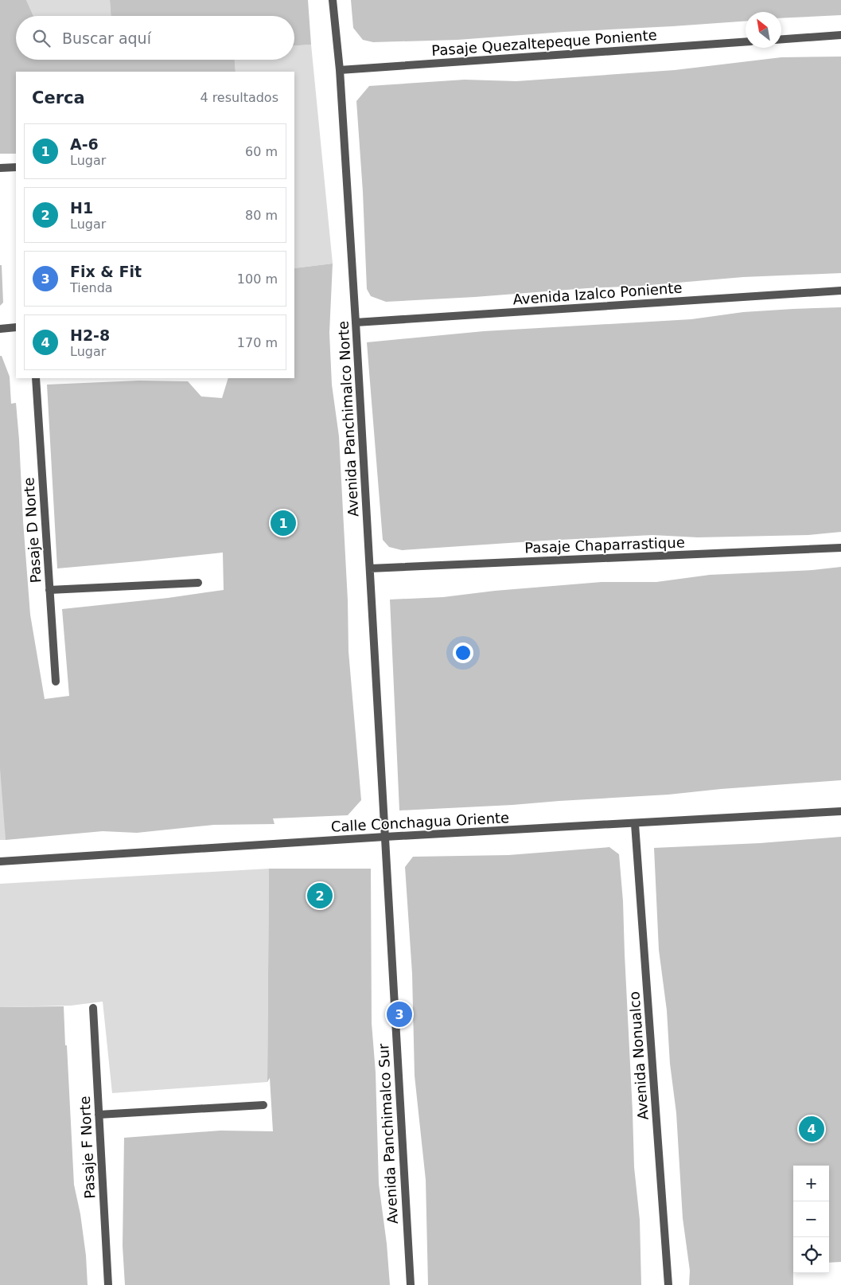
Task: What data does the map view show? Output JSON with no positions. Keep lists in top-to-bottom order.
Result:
{
  "streets": {
    "street": [
      "Pasaje Quezaltepeque Poniente",
      "Avenida Izalco Poniente",
      "Avenida Panchimalco Norte",
      "Pasaje D Norte",
      "Pasaje Chaparrastique",
      "Calle Conchagua Oriente",
      "Avenida Nonualco",
      "Avenida Panchimalco Sur",
      "Pasaje F Norte"
    ]
  },
  "crossings": [
    ["Pasaje Quezaltepeque Poniente", "Avenida Panchimalco Norte"],
    ["Avenida Izalco Poniente", "Avenida Panchimalco Norte"],
    ["Avenida Panchimalco Norte", "Pasaje Chaparrastique"],
    ["Avenida Panchimalco Norte", "Calle Conchagua Oriente"],
    ["Avenida Panchimalco Norte", "Avenida Panchimalco Sur"],
    ["Calle Conchagua Oriente", "Avenida Nonualco"],
    ["Calle Conchagua Oriente", "Avenida Panchimalco Sur"]
  ],
  "north": "top left",
  "page": {
    "search": "Buscar aquí",
    "heading": ["Cerca", "4 resultados"],
    "list": [
      {
        "mark": "1",
        "name": "A-6",
        "note": "Lugar",
        "value": "60 m"
      },
      {
        "mark": "2",
        "name": "H1",
        "note": "Lugar",
        "value": "80 m"
      },
      {
        "mark": "3",
        "name": "Fix & Fit",
        "note": "Tienda",
        "value": "100 m"
      },
      {
        "mark": "4",
        "name": "H2-8",
        "note": "Lugar",
        "value": "170 m"
      }
    ],
    "pins": [
      "1",
      "2",
      "3",
      "4"
    ],
    "map_buttons": ["+", "−"]
  }
}
